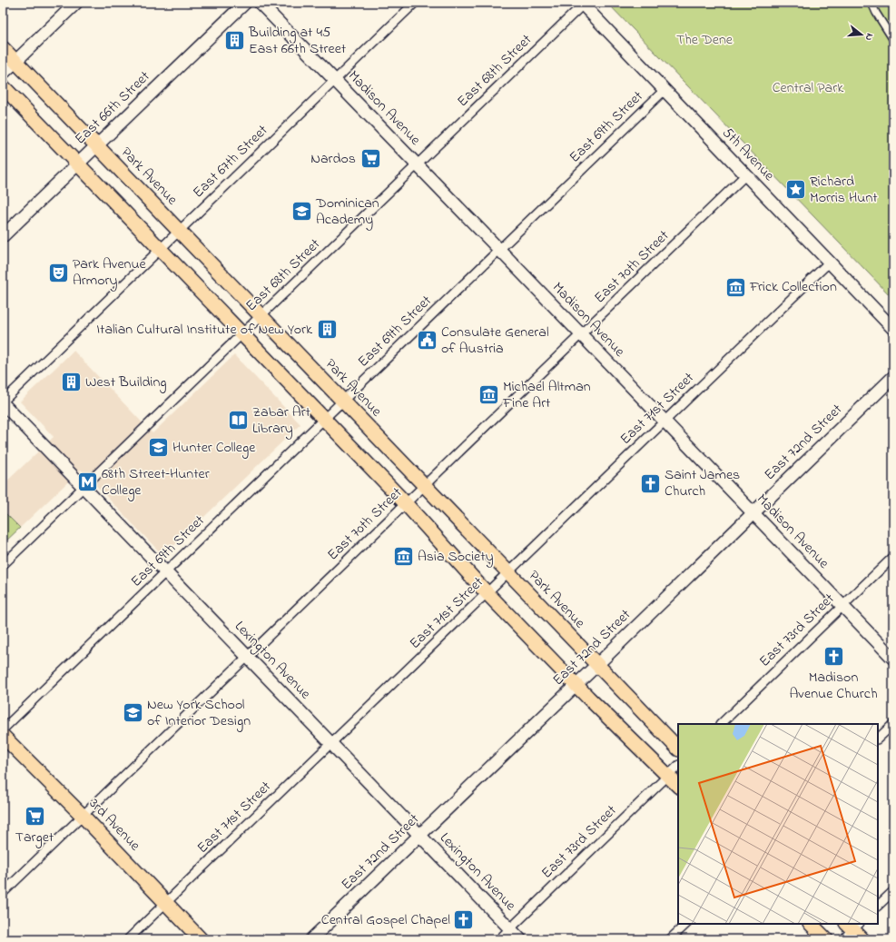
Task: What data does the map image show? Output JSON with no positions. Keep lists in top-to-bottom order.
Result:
{
  "streets": {
    "main road": [
      "East 66th Street",
      "Madison Avenue",
      "5th Avenue",
      "Park Avenue",
      "East 72nd Street",
      "Lexington Avenue",
      "3rd Avenue"
    ],
    "street": [
      "East 68th Street",
      "East 69th Street",
      "East 67th Street",
      "East 70th Street",
      "East 71st Street",
      "East 73rd Street"
    ]
  },
  "crossings": [
    ["East 68th Street", "Madison Avenue"],
    ["East 68th Street", "5th Avenue"],
    ["East 68th Street", "Park Avenue"],
    ["East 68th Street", "Lexington Avenue"],
    ["East 66th Street", "Park Avenue"],
    ["Madison Avenue", "East 69th Street"],
    ["Madison Avenue", "East 67th Street"],
    ["Madison Avenue", "East 70th Street"],
    ["Madison Avenue", "East 71st Street"],
    ["Madison Avenue", "East 72nd Street"],
    ["Madison Avenue", "East 73rd Street"],
    ["East 69th Street", "5th Avenue"],
    ["East 69th Street", "Park Avenue"],
    ["East 69th Street", "Lexington Avenue"],
    ["5th Avenue", "East 70th Street"],
    ["5th Avenue", "East 71st Street"],
    ["East 67th Street", "Park Avenue"],
    ["East 67th Street", "Lexington Avenue"],
    ["Park Avenue", "East 70th Street"],
    ["Park Avenue", "East 71st Street"],
    ["Park Avenue", "East 72nd Street"],
    ["East 70th Street", "Lexington Avenue"],
    ["East 70th Street", "3rd Avenue"],
    ["East 71st Street", "Lexington Avenue"],
    ["East 71st Street", "3rd Avenue"],
    ["East 72nd Street", "Lexington Avenue"],
    ["East 73rd Street", "Lexington Avenue"]
  ],
  "parks": ["The Dene", "Central Park"],
  "places": {
    "building": ["Building at 45 East 66th Street", "Italian Cultural Institute of New York", "West Building"],
    "supermarket": ["Nardos", "Target"],
    "place": ["Richard Morris Hunt"],
    "school or university": ["Dominican Academy", "Hunter College", "New York School of Interior Design"],
    "theatre": ["Park Avenue Armory"],
    "museum": ["Frick Collection", "Michael Altman Fine Art", "Asia Society"],
    "public building": ["Consulate General of Austria"],
    "library": ["Zabar Art Library"],
    "metro station": ["68th Street–Hunter College"],
    "church": ["Saint James Church", "Madison Avenue Church", "Central Gospel Chapel"]
  },
  "north": "right"
}
